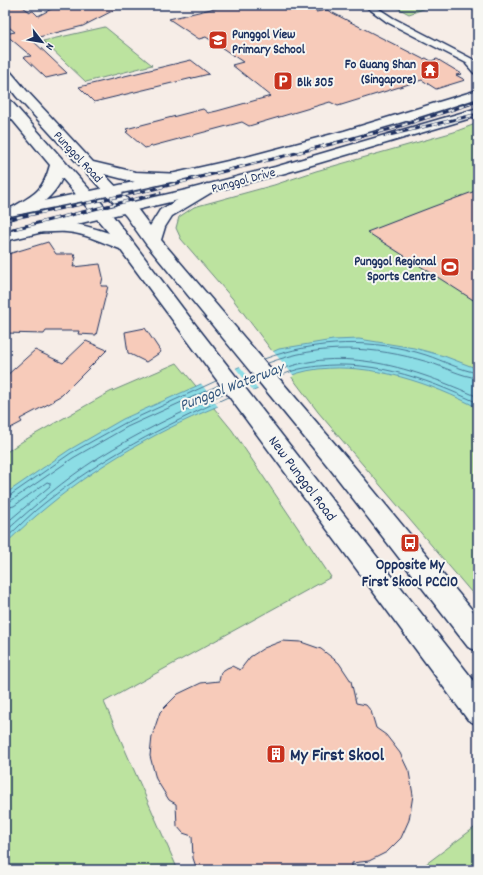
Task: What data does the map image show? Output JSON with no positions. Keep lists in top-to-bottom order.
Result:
{
  "streets": {
    "main road": ["Punggol Road", "New Punggol Road"],
    "street": ["Punggol Drive"]
  },
  "crossings": [
    ["Punggol Road", "Punggol Drive"],
    ["Punggol Road", "New Punggol Road"]
  ],
  "water": ["Punggol Waterway"],
  "places": {
    "school or university": ["Punggol View Primary School"],
    "temple": ["Fo Guang Shan (Singapore)"],
    "parking": ["Blk 305"],
    "sports": ["Punggol Regional Sports Centre"],
    "bus stop": ["Opposite My First Skool PCC10"],
    "building": ["My First Skool"]
  },
  "north": "bottom right"
}
